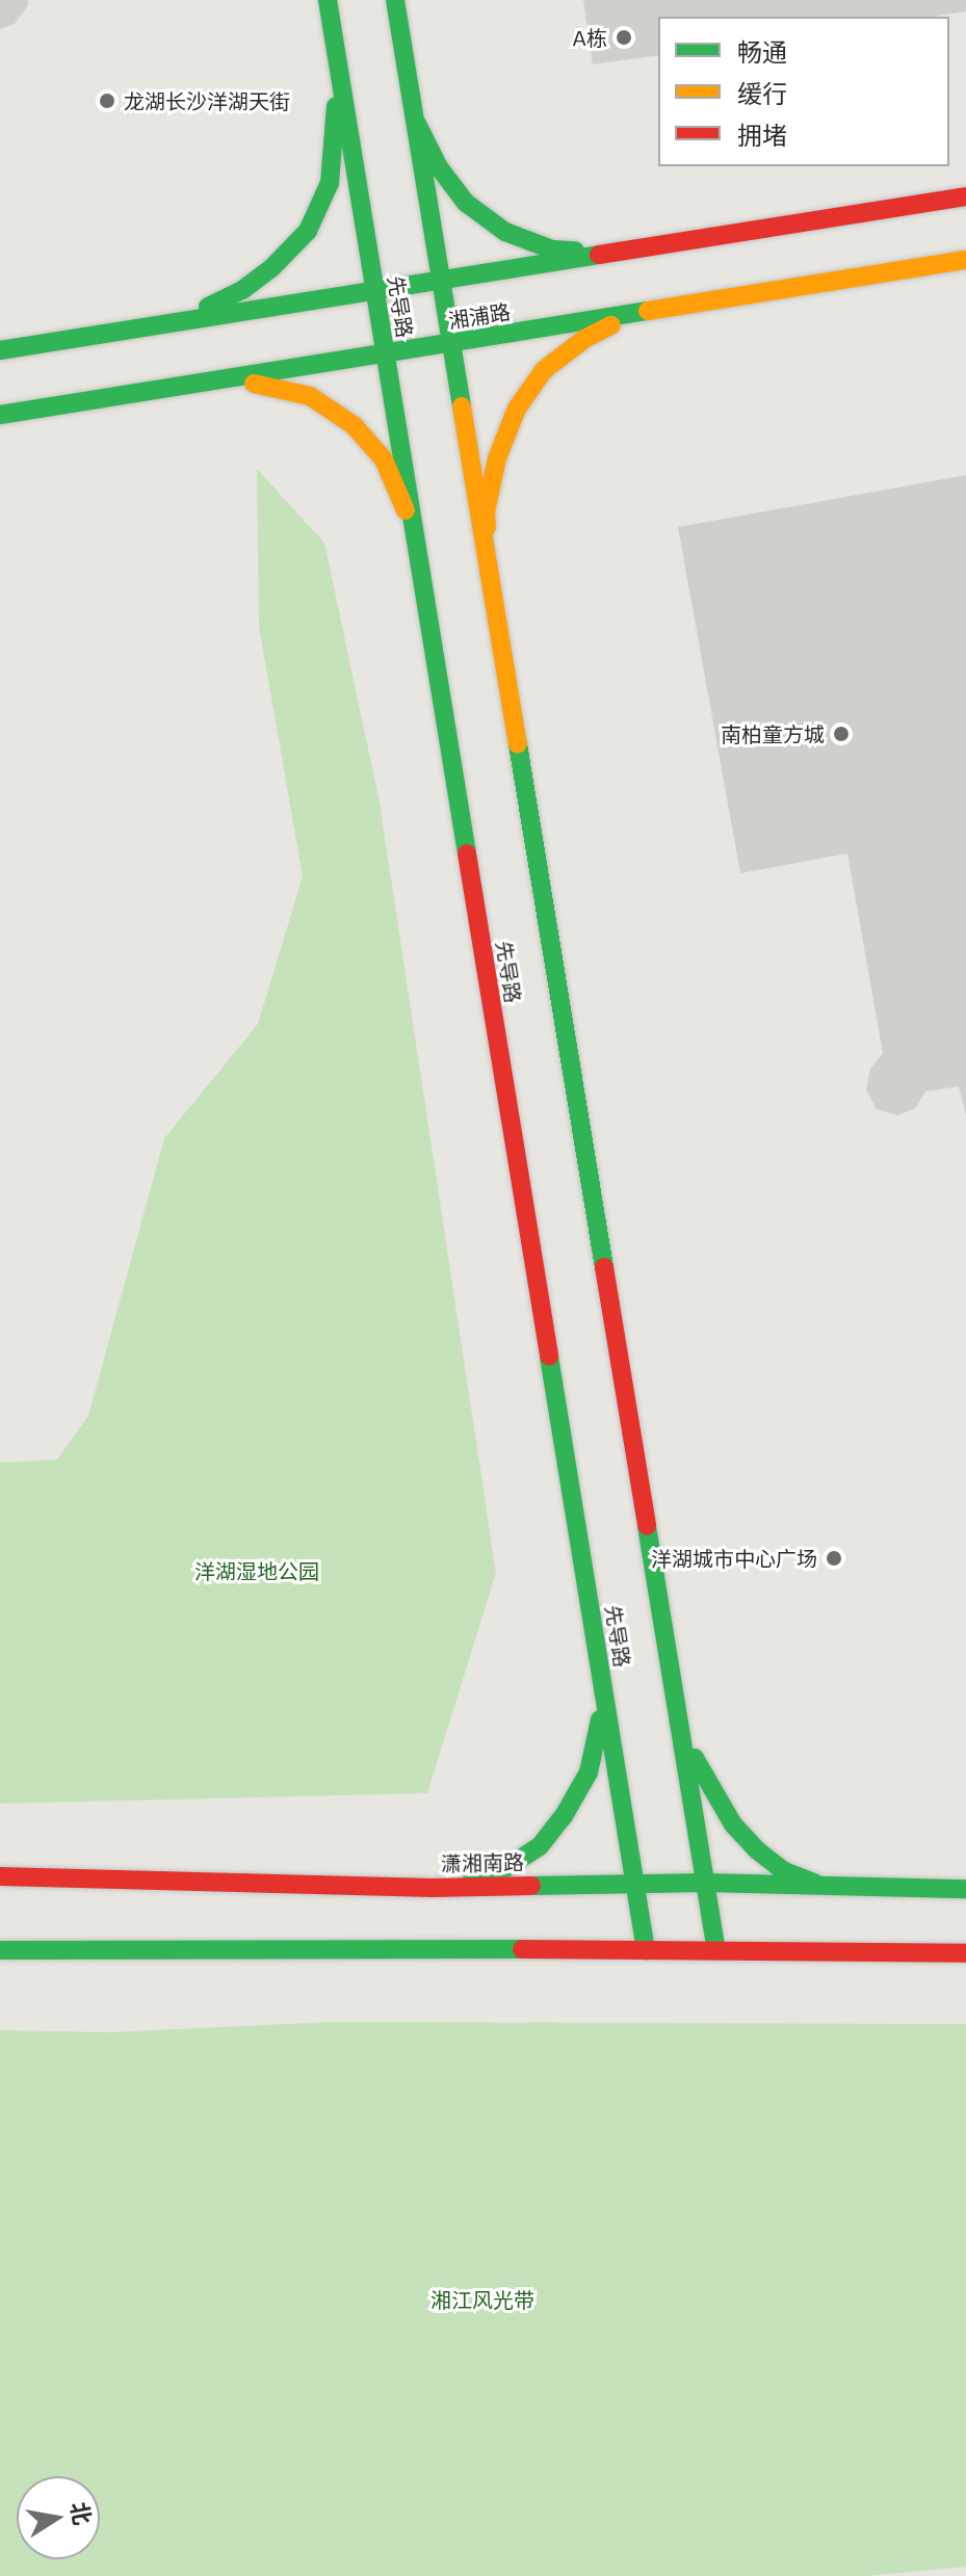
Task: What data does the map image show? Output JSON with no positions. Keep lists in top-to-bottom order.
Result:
{
  "streets": {
    "main road": ["先导路", "湘浦路", "潇湘南路"]
  },
  "crossings": [
    ["先导路", "湘浦路"],
    ["先导路", "潇湘南路"]
  ],
  "parks": ["洋湖湿地公园", "湘江风光带"],
  "places": [
    "A栋",
    "龙湖长沙洋湖天街",
    "南柏童方城",
    "洋湖城市中心广场"
  ],
  "legend": ["畅通", "缓行", "拥堵"],
  "north": "right"
}
